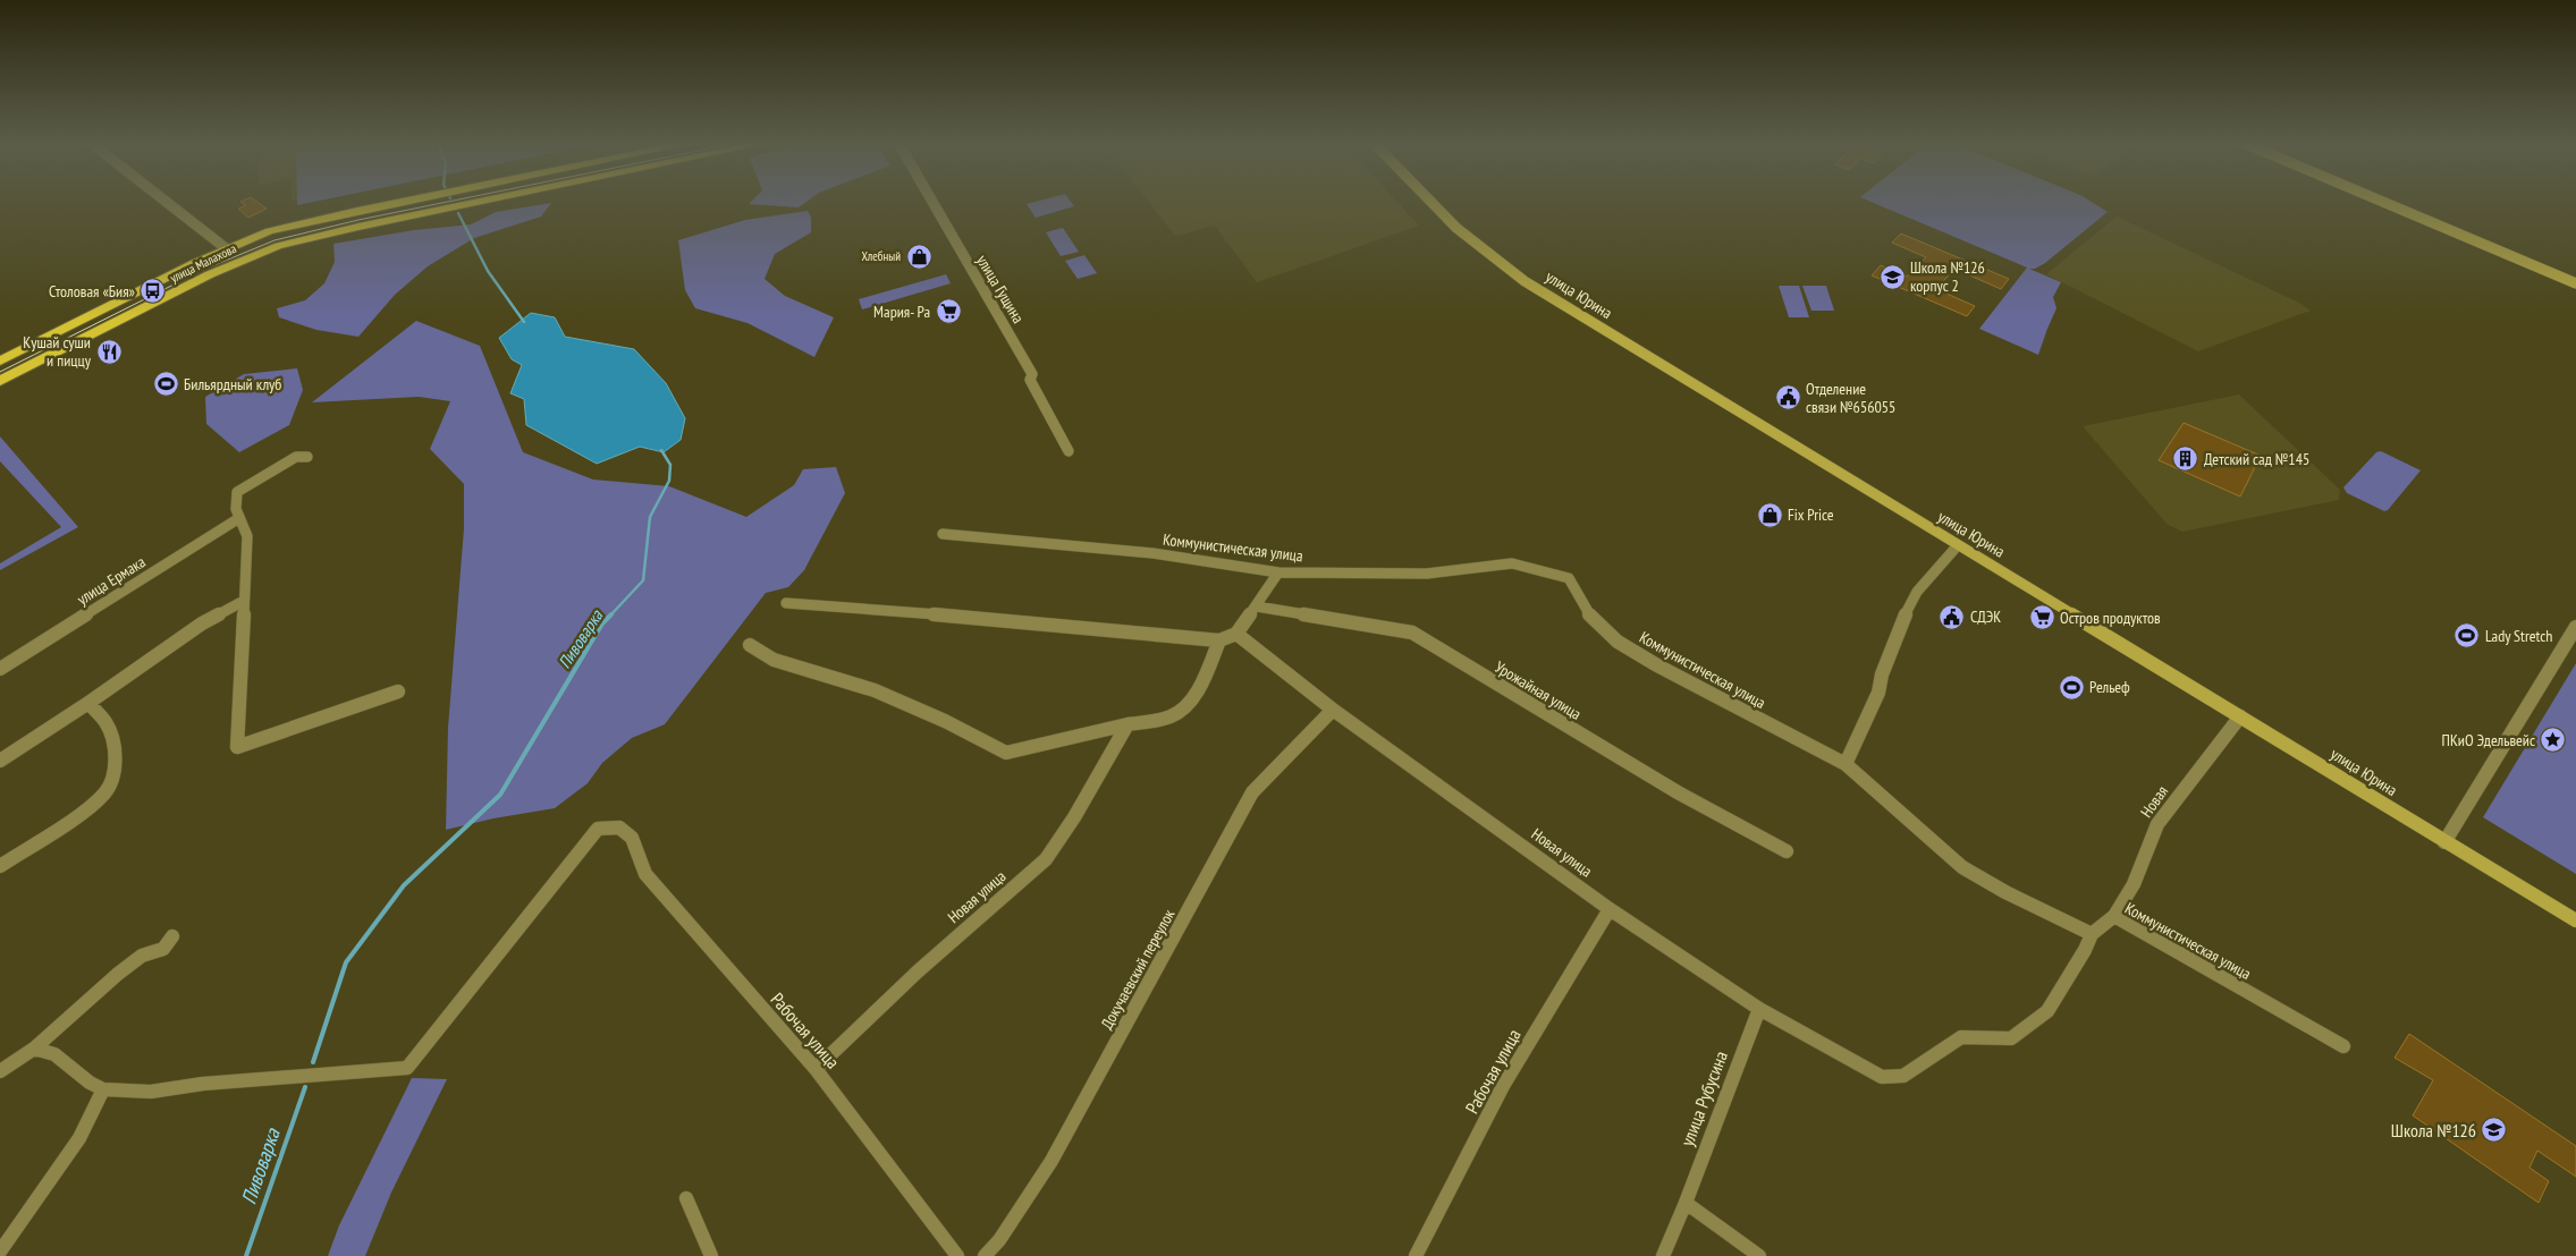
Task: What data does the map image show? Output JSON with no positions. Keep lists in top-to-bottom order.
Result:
{
  "streets": {
    "main road": ["улица Малахова", "улица Юрина"],
    "street": [
      "улица Гущина",
      "Коммунистическая улица",
      "улица Ермака",
      "Урожайная улица",
      "Новая",
      "Новая улица",
      "Докучаевский переулок",
      "Рабочая улица",
      "улица Рубусина"
    ]
  },
  "crossings": [
    ["улица Юрина", "Новая"],
    ["Коммунистическая улица", "Новая"],
    ["Коммунистическая улица", "Новая улица"],
    ["Новая улица", "Докучаевский переулок"],
    ["Новая улица", "Рабочая улица"],
    ["Новая улица", "улица Рубусина"]
  ],
  "water": ["Пивоварка"],
  "places": {
    "shop": ["Хлебный", "Fix Price"],
    "school or university": ["Школа №126 корпус 2", "Школа №126"],
    "bus stop": ["Столовая «Бия»"],
    "supermarket": ["Мария- Ра", "Остров продуктов"],
    "restaurant": ["Кушай суши и пиццу"],
    "sports": ["Бильярдный клуб", "Lady Stretch", "Рельеф"],
    "public building": ["Отделение связи №656055", "СДЭК"],
    "building": ["Детский сад №145"],
    "place": ["ПКиО Эдельвейс"]
  }
}
